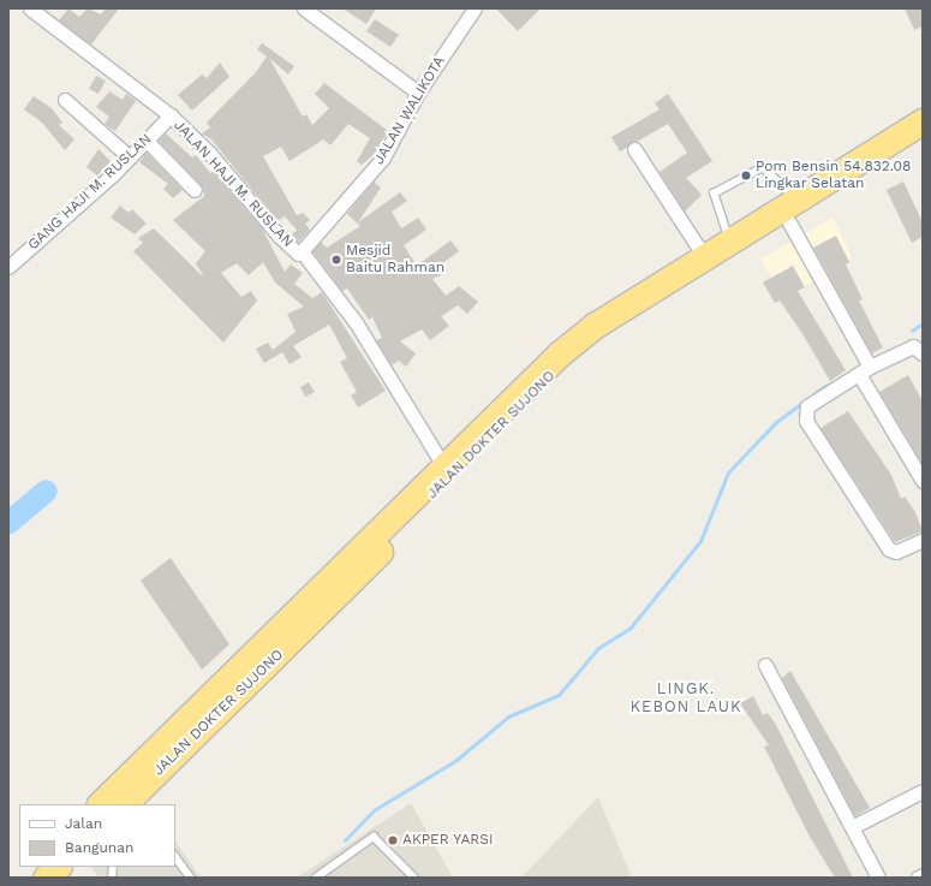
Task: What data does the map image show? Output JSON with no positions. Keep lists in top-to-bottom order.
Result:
{
  "streets": {
    "highway": ["JALAN DOKTER SUJONO"],
    "street": ["JALAN WALIKOTA", "JALAN HAJI M. RUSLAN", "GANG HAJI M. RUSLAN"]
  },
  "crossings": [
    ["JALAN WALIKOTA", "JALAN HAJI M. RUSLAN"],
    ["JALAN HAJI M. RUSLAN", "GANG HAJI M. RUSLAN"]
  ],
  "districts": ["LINGK. KEBON LAUK"],
  "places": ["Pom Bensin 54.832.08 Lingkar Selatan", "Mesjid Baitu Rahman", "AKPER YARSI"],
  "legend": ["Jalan", "Bangunan"]
}
